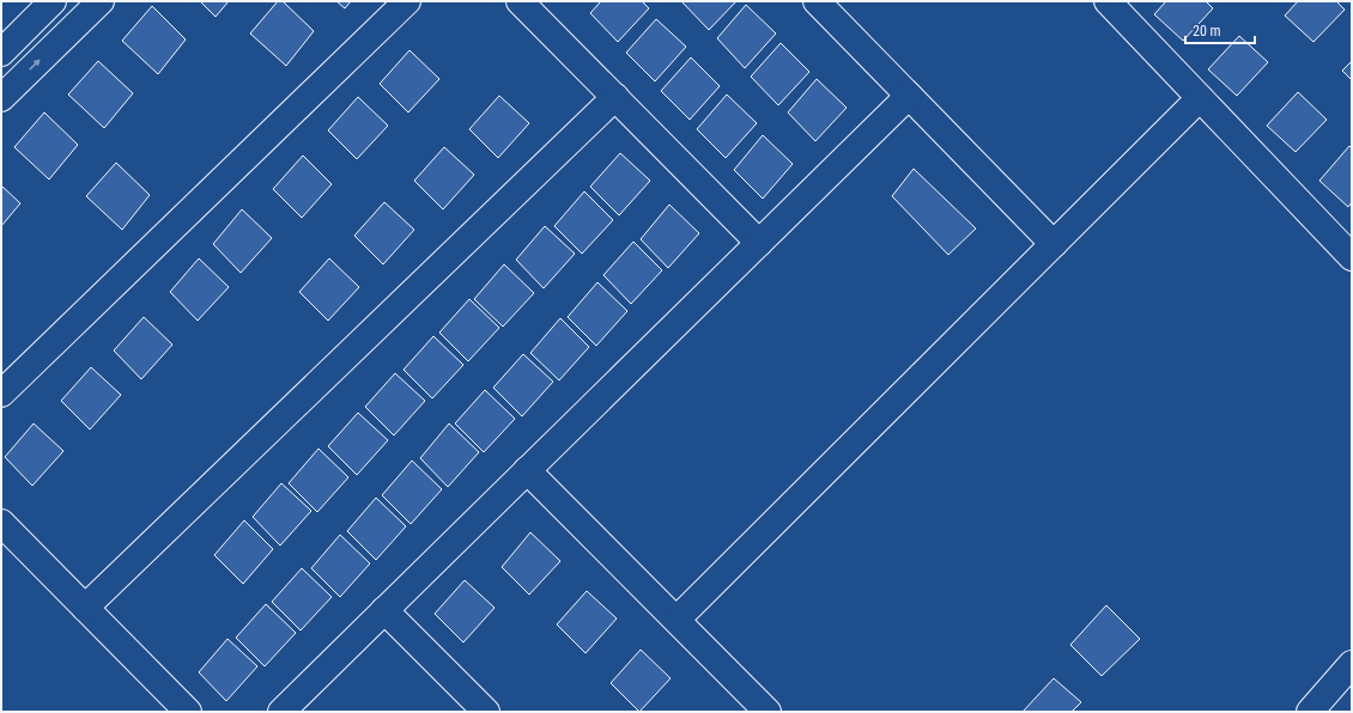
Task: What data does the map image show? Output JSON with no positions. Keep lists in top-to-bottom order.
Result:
{
  "scale_bar": "20 m"
}
